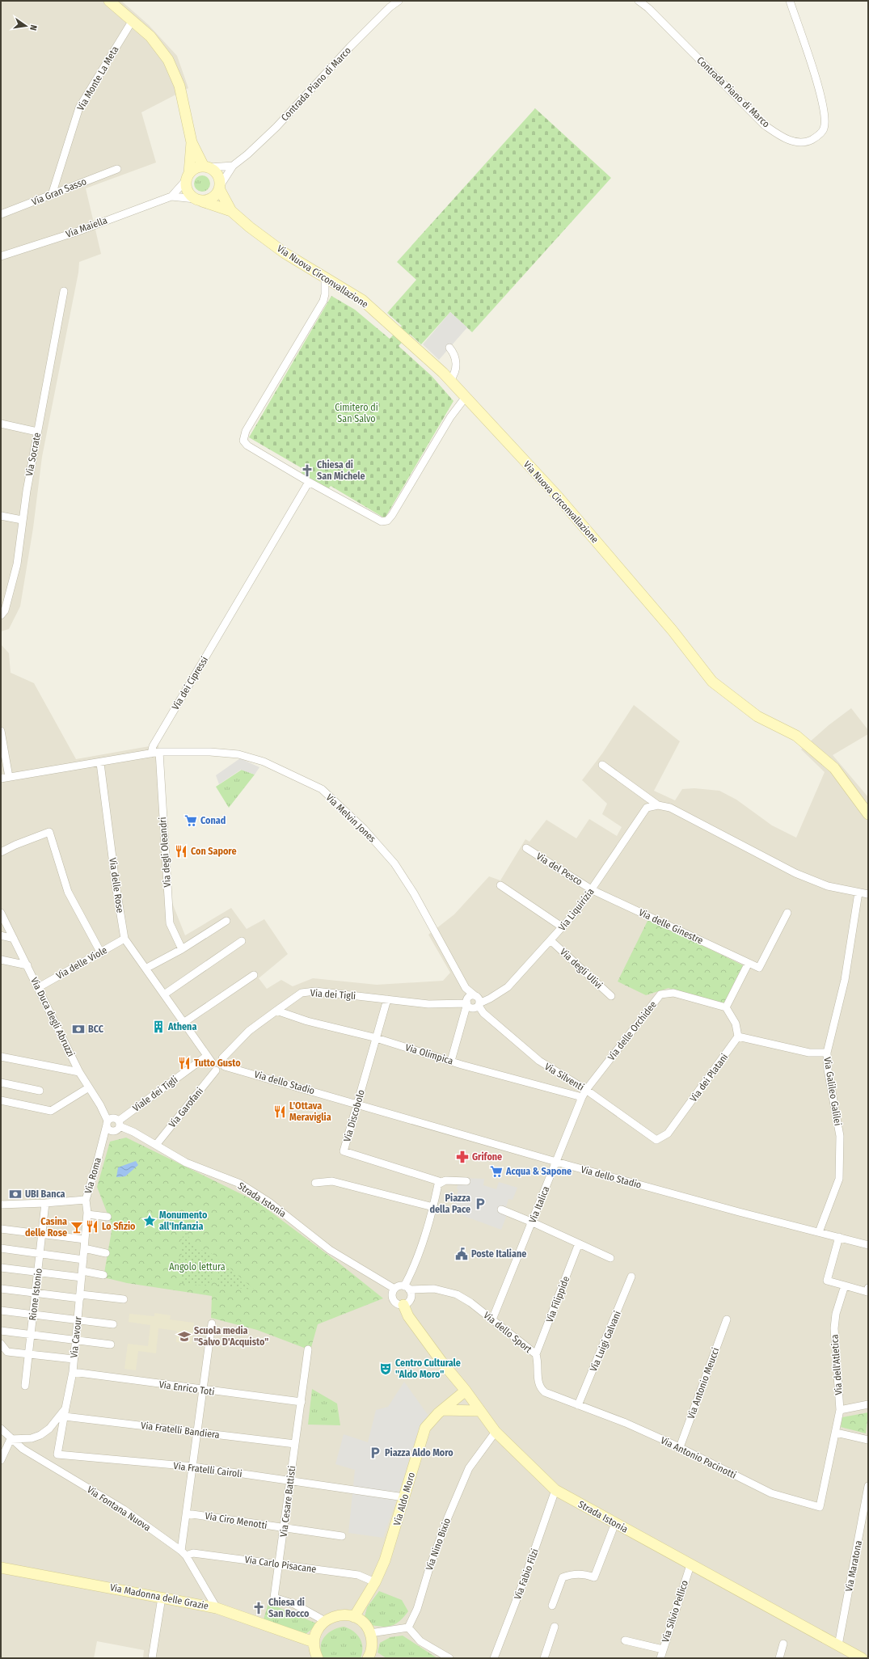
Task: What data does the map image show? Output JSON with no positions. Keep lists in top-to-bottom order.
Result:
{
  "streets": {
    "street": [
      "Via Monte La Meta",
      "Contrada Piano di Marco",
      "Via Gran Sasso",
      "Via Maiella",
      "Via Nuova Circonvallazione",
      "Via Socrate",
      "Via dei Cipressi",
      "Via Melvin Jones",
      "Via degli Oleandri",
      "Via del Pesco",
      "Via delle Rose",
      "Via Liquirizia",
      "Via delle Ginestre",
      "Via delle Viole",
      "Via degli Ulivi",
      "Via dei Tigli",
      "Via Duca degli Abruzzi",
      "Via delle Orchidee",
      "Via Olimpica",
      "Via Silventi",
      "Via dei Platani",
      "Via dello Stadio",
      "Via Galileo Galilei",
      "Viale dei Tigli",
      "Via Garofani",
      "Via Discobolo",
      "Via Roma",
      "Strada Istonia",
      "Via Italica",
      "Rione Istonio",
      "Via Filippide",
      "Via dello Sport",
      "Via Cavour",
      "Via Luigi Galvani",
      "Via dell'Atletica",
      "Via Antonio Meucci",
      "Via Enrico Toti",
      "Via Fratelli Bandiera",
      "Via Antonio Pacinotti",
      "Via Fratelli Cairoli",
      "Via Aldo Moro",
      "Via Cesare Battisti",
      "Via Fontana Nuova",
      "Via Ciro Menotti",
      "Via Nino Bixio",
      "Via Carlo Pisacane",
      "Via Maratona",
      "Via Fabio Filzi",
      "Via Madonna delle Grazie",
      "Via Silvio Pellico"
    ]
  },
  "crossings": [
    ["Via Monte La Meta", "Via Gran Sasso"],
    ["Via Maiella", "Via Nuova Circonvallazione"],
    ["Via dei Cipressi", "Via Melvin Jones"],
    ["Via Melvin Jones", "Via degli Oleandri"],
    ["Via Melvin Jones", "Via Liquirizia"],
    ["Via Melvin Jones", "Via Silventi"],
    ["Via del Pesco", "Via Liquirizia"],
    ["Via del Pesco", "Via delle Ginestre"],
    ["Via delle Rose", "Via delle Viole"],
    ["Via delle Rose", "Via dei Tigli"],
    ["Via delle Rose", "Via dello Stadio"],
    ["Via delle Rose", "Viale dei Tigli"],
    ["Via delle Rose", "Via Garofani"],
    ["Via Liquirizia", "Via delle Ginestre"],
    ["Via Liquirizia", "Via degli Ulivi"],
    ["Via Liquirizia", "Via dei Tigli"],
    ["Via Liquirizia", "Via Silventi"],
    ["Via delle Viole", "Via Duca degli Abruzzi"],
    ["Via dei Tigli", "Via Olimpica"],
    ["Via dei Tigli", "Via dello Stadio"],
    ["Via dei Tigli", "Via Garofani"],
    ["Via dei Tigli", "Via Discobolo"],
    ["Via Duca degli Abruzzi", "Viale dei Tigli"],
    ["Via Duca degli Abruzzi", "Via Roma"],
    ["Via Duca degli Abruzzi", "Strada Istonia"],
    ["Via delle Orchidee", "Via Silventi"],
    ["Via delle Orchidee", "Via Italica"],
    ["Via Olimpica", "Via Discobolo"],
    ["Via Olimpica", "Via Italica"],
    ["Via Silventi", "Via dei Platani"],
    ["Via Silventi", "Via Italica"],
    ["Via dello Stadio", "Via Galileo Galilei"],
    ["Via dello Stadio", "Via Garofani"],
    ["Via dello Stadio", "Via Discobolo"],
    ["Via dello Stadio", "Via Italica"],
    ["Viale dei Tigli", "Via Roma"],
    ["Viale dei Tigli", "Strada Istonia"],
    ["Via Garofani", "Strada Istonia"],
    ["Via Roma", "Strada Istonia"],
    ["Via Roma", "Rione Istonio"],
    ["Via Roma", "Via Cavour"],
    ["Strada Istonia", "Via dello Sport"],
    ["Strada Istonia", "Via Aldo Moro"],
    ["Strada Istonia", "Via Nino Bixio"],
    ["Strada Istonia", "Via Maratona"],
    ["Strada Istonia", "Via Fabio Filzi"],
    ["Strada Istonia", "Via Silvio Pellico"],
    ["Via Italica", "Via dello Sport"],
    ["Via Filippide", "Via dello Sport"],
    ["Via dello Sport", "Via Luigi Galvani"],
    ["Via dello Sport", "Via Antonio Pacinotti"],
    ["Via Cavour", "Via Enrico Toti"],
    ["Via Cavour", "Via Fratelli Cairoli"],
    ["Via Cavour", "Via Fontana Nuova"],
    ["Via Luigi Galvani", "Via Antonio Pacinotti"],
    ["Via dell'Atletica", "Via Antonio Pacinotti"],
    ["Via Antonio Meucci", "Via Antonio Pacinotti"],
    ["Via Enrico Toti", "Via Cesare Battisti"],
    ["Via Fratelli Bandiera", "Via Fratelli Cairoli"],
    ["Via Fratelli Bandiera", "Via Cesare Battisti"],
    ["Via Fratelli Cairoli", "Via Aldo Moro"],
    ["Via Fratelli Cairoli", "Via Cesare Battisti"],
    ["Via Aldo Moro", "Via Carlo Pisacane"],
    ["Via Cesare Battisti", "Via Ciro Menotti"],
    ["Via Cesare Battisti", "Via Carlo Pisacane"],
    ["Via Fontana Nuova", "Via Carlo Pisacane"],
    ["Via Fontana Nuova", "Via Madonna delle Grazie"]
  ],
  "parks": ["Cimitero di San Salvo", "Angolo lettura"],
  "places": {
    "church": ["Chiesa di San Michele", "Chiesa di San Rocco"],
    "supermarket": ["Conad", "Acqua & Sapone"],
    "restaurant": [
      "Con Sapore",
      "Tutto Gusto",
      "L'Ottava Meraviglia",
      "Lo Sfizio"
    ],
    "building": ["Athena"],
    "bank": ["BCC", "UBI Banca"],
    "pharmacy": ["Grifone"],
    "parking": ["Piazza della Pace", "Piazza Aldo Moro"],
    "place": ["Monumento all'Infanzia"],
    "bar": ["Casina delle Rose"],
    "public building": ["Poste Italiane"],
    "school or university": ["Scuola media \"Salvo D'Acquisto\""],
    "theatre": ["Centro Culturale \"Aldo Moro\""]
  },
  "north": "right"
}
